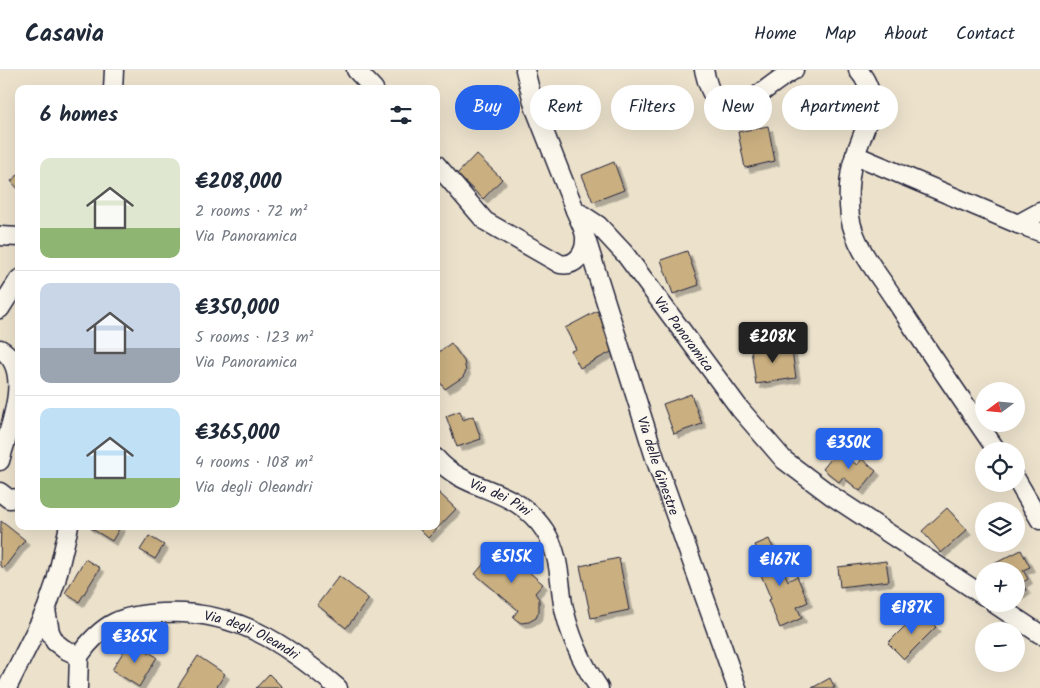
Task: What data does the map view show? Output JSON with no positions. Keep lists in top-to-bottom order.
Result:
{
  "streets": {
    "street": [
      "Via Panoramica",
      "Via delle Ginestre",
      "Via dei Pini",
      "Via degli Oleandri"
    ]
  },
  "north": "left",
  "page": {
    "header": "Casavia",
    "nav": [
      "Home",
      "Map",
      "About",
      "Contact"
    ],
    "chip": [
      "Buy",
      "Rent",
      "Filters",
      "New",
      "Apartment"
    ],
    "heading": "6 homes",
    "list": [
      {
        "name": "€208,000",
        "note": "2 rooms · 72 m² · Via Panoramica"
      },
      {
        "name": "€350,000",
        "note": "5 rooms · 123 m² · Via Panoramica"
      },
      {
        "name": "€365,000",
        "note": "4 rooms · 108 m² · Via degli Oleandri"
      }
    ],
    "price": [
      "€208K",
      "€350K",
      "€515K",
      "€167K",
      "€187K",
      "€365K"
    ],
    "map_buttons": ["+", "−"]
  }
}
